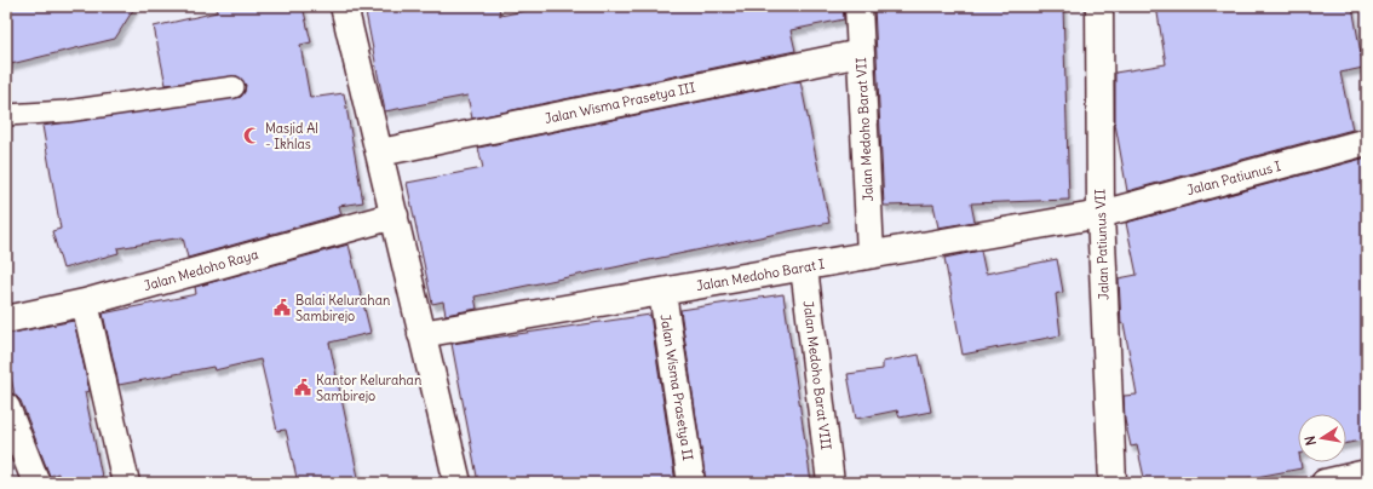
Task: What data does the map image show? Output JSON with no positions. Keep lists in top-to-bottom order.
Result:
{
  "streets": {
    "street": [
      "Jalan Wisma Prasetya III",
      "Jalan Medoho Barat VII",
      "Jalan Patiunus I",
      "Jalan Patiunus VII",
      "Jalan Medoho Raya",
      "Jalan Medoho Barat I",
      "Jalan Medoho Barat VIII",
      "Jalan Wisma Prasetya II"
    ]
  },
  "crossings": [
    ["Jalan Wisma Prasetya III", "Jalan Medoho Barat VII"],
    ["Jalan Medoho Barat VII", "Jalan Medoho Barat I"],
    ["Jalan Patiunus I", "Jalan Patiunus VII"],
    ["Jalan Patiunus I", "Jalan Medoho Barat I"],
    ["Jalan Patiunus VII", "Jalan Medoho Barat I"],
    ["Jalan Medoho Barat I", "Jalan Medoho Barat VIII"],
    ["Jalan Medoho Barat I", "Jalan Wisma Prasetya II"]
  ],
  "places": {
    "mosque": ["Masjid Al - Ikhlas"],
    "public building": ["Balai Kelurahan Sambirejo", "Kantor Kelurahan Sambirejo"]
  },
  "north": "left"
}
